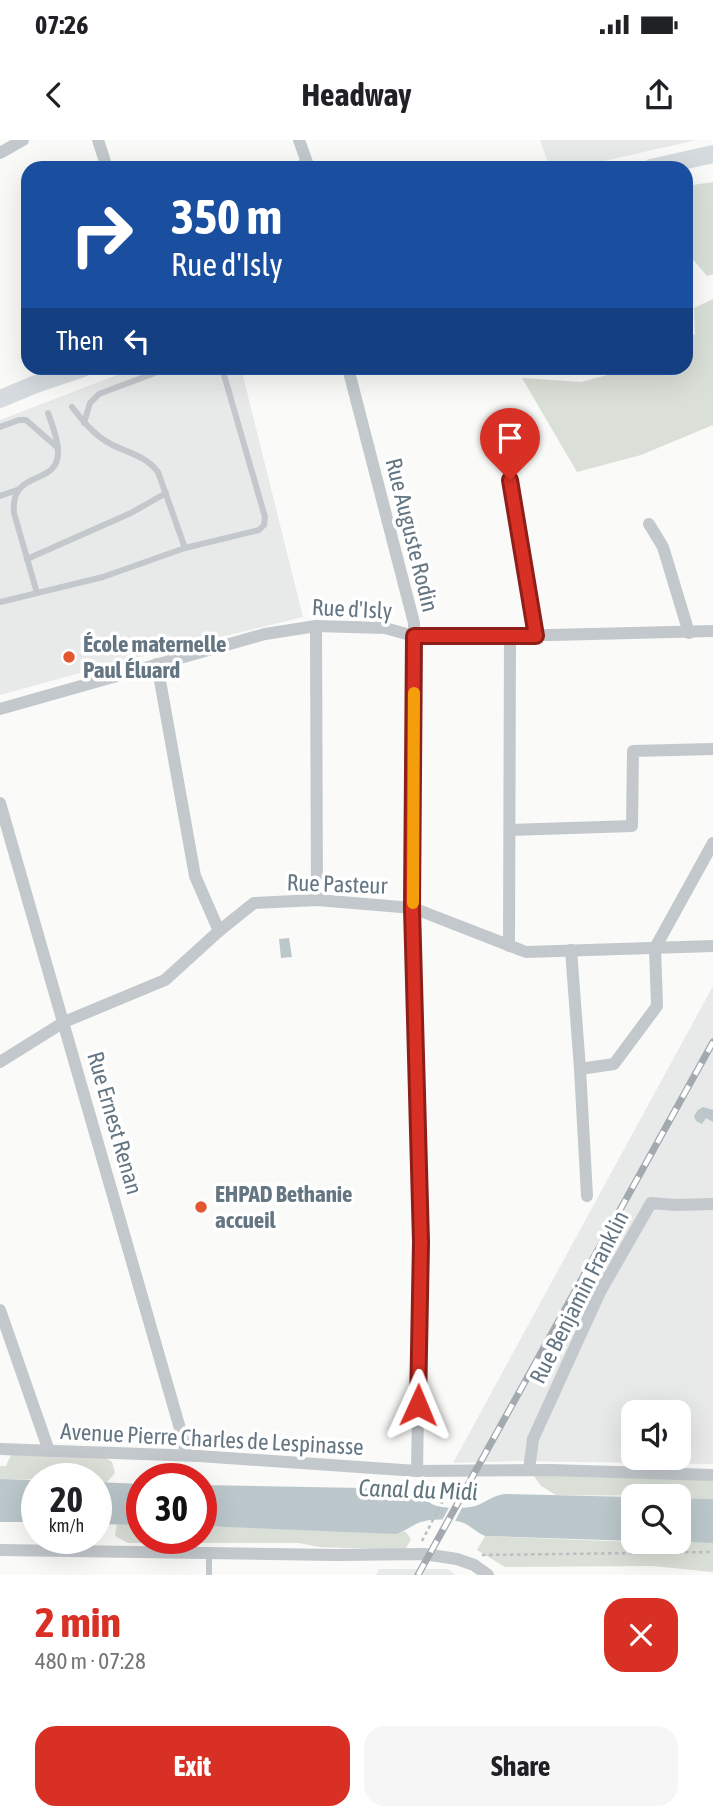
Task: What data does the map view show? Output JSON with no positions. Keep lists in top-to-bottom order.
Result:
{
  "streets": {
    "street": [
      "Rue Auguste Rodin",
      "Rue d'Isly",
      "Rue Pasteur",
      "Rue Ernest Renan",
      "Rue Benjamin Franklin",
      "Avenue Pierre Charles de Lespinasse"
    ]
  },
  "crossings": [
    ["Rue Auguste Rodin", "Rue d'Isly"],
    ["Rue Auguste Rodin", "Rue Pasteur"],
    ["Rue Auguste Rodin", "Avenue Pierre Charles de Lespinasse"],
    ["Rue Pasteur", "Rue Ernest Renan"],
    ["Rue Ernest Renan", "Avenue Pierre Charles de Lespinasse"],
    ["Rue Benjamin Franklin", "Avenue Pierre Charles de Lespinasse"]
  ],
  "water": ["Canal du Midi"],
  "places": ["École maternelle Paul Éluard", "EHPAD Bethanie accueil"],
  "page": {
    "status": "07:26",
    "header": "Headway",
    "turn": ["350 m", "Rue d'Isly"],
    "then": "Then",
    "speed": "20 km/h",
    "limit": "30",
    "heading": ["2 min", "480 m · 07:28"],
    "buttons": ["Exit", "Share"]
  }
}
